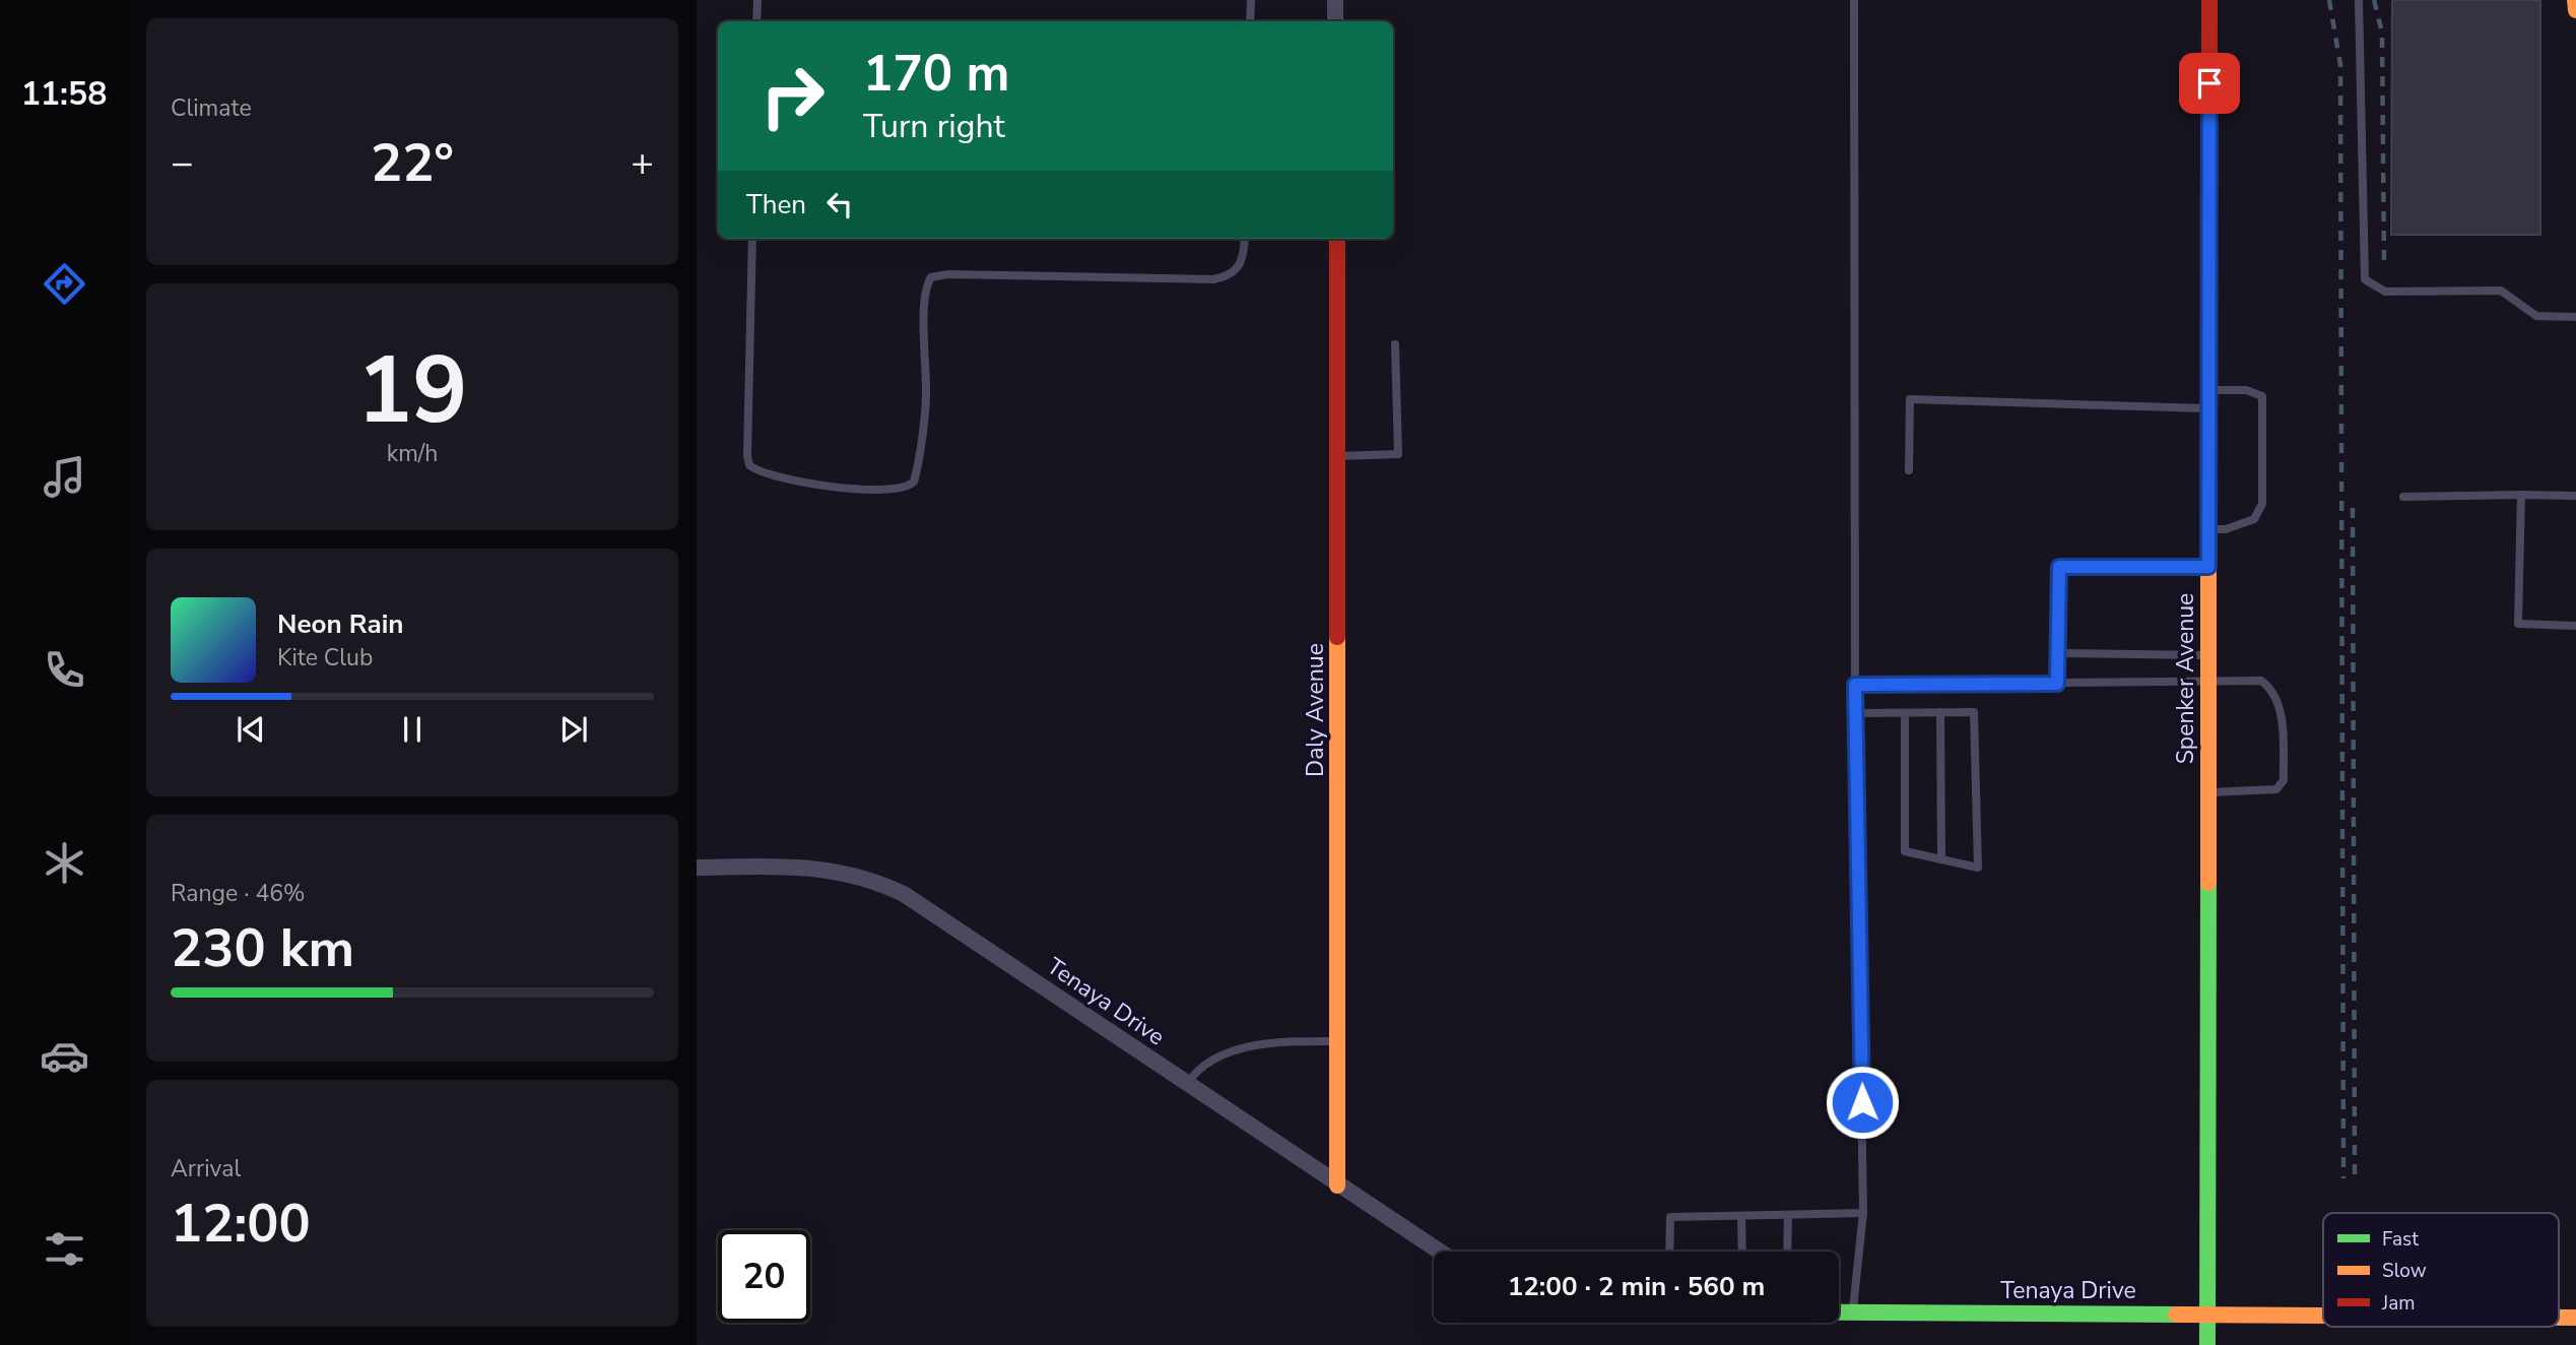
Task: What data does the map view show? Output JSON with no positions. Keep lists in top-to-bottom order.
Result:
{
  "streets": {
    "street": ["Spenker Avenue", "Daly Avenue", "Tenaya Drive"]
  },
  "crossings": [
    ["Spenker Avenue", "Tenaya Drive"],
    ["Daly Avenue", "Tenaya Drive"]
  ],
  "legend": ["Fast", "Slow", "Jam"],
  "page": {
    "tabs": "11:58",
    "tile": [
      "Climate",
      ["19", "km/h"],
      ["Range · 46%", "230 km"],
      ["Arrival", "12:00"]
    ],
    "turn": ["170 m", "Turn right"],
    "heat": ["−", "22°", "+"],
    "then": "Then",
    "song": ["Neon Rain", "Kite Club"],
    "limit": "20",
    "trip": "12:00 · 2 min · 560 m"
  }
}
